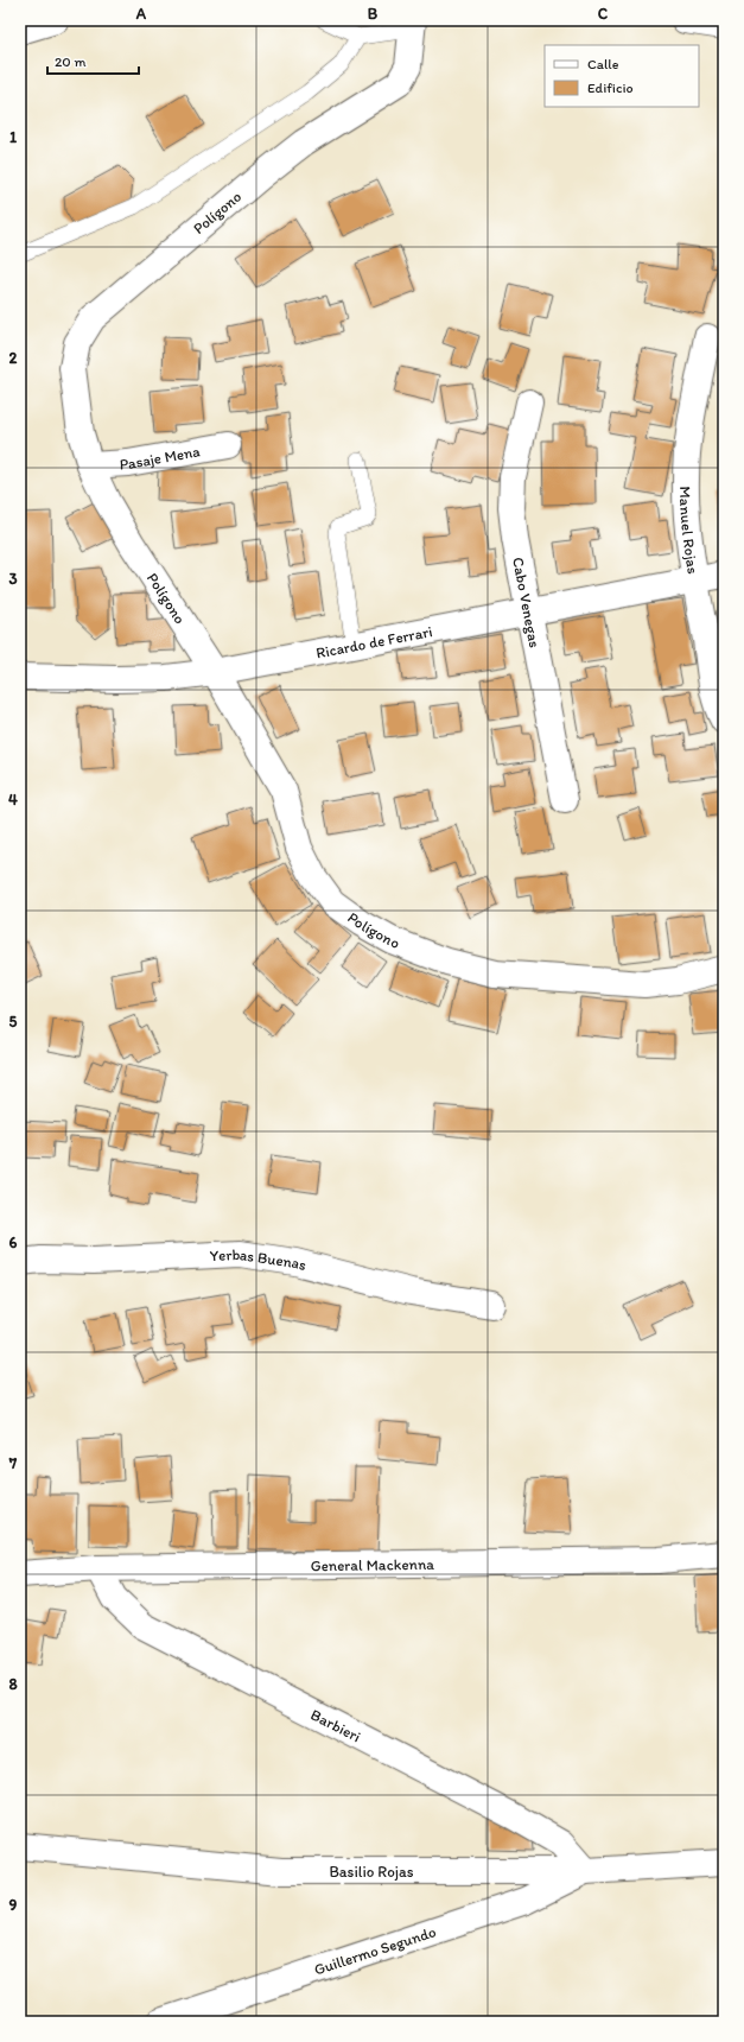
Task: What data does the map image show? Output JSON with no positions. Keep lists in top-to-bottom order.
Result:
{
  "streets": {
    "street": [
      "Polígono",
      "Pasaje Mena",
      "Manuel Rojas",
      "Cabo Venegas",
      "Ricardo de Ferrari",
      "Yerbas Buenas",
      "General Mackenna",
      "Barbieri",
      "Basilio Rojas",
      "Guillermo Segundo"
    ]
  },
  "crossings": [
    ["Polígono", "Pasaje Mena"],
    ["Polígono", "Ricardo de Ferrari"],
    ["Manuel Rojas", "Ricardo de Ferrari"],
    ["Cabo Venegas", "Ricardo de Ferrari"],
    ["General Mackenna", "Barbieri"],
    ["Barbieri", "Basilio Rojas"],
    ["Barbieri", "Guillermo Segundo"],
    ["Basilio Rojas", "Guillermo Segundo"]
  ],
  "legend": ["Calle", "Edificio"],
  "scale_bar": "20 m",
  "grid": {
    "columns": ["A", "B", "C"],
    "rows": [
      "1",
      "2",
      "3",
      "4",
      "5",
      "6",
      "7",
      "8",
      "9"
    ]
  }
}
